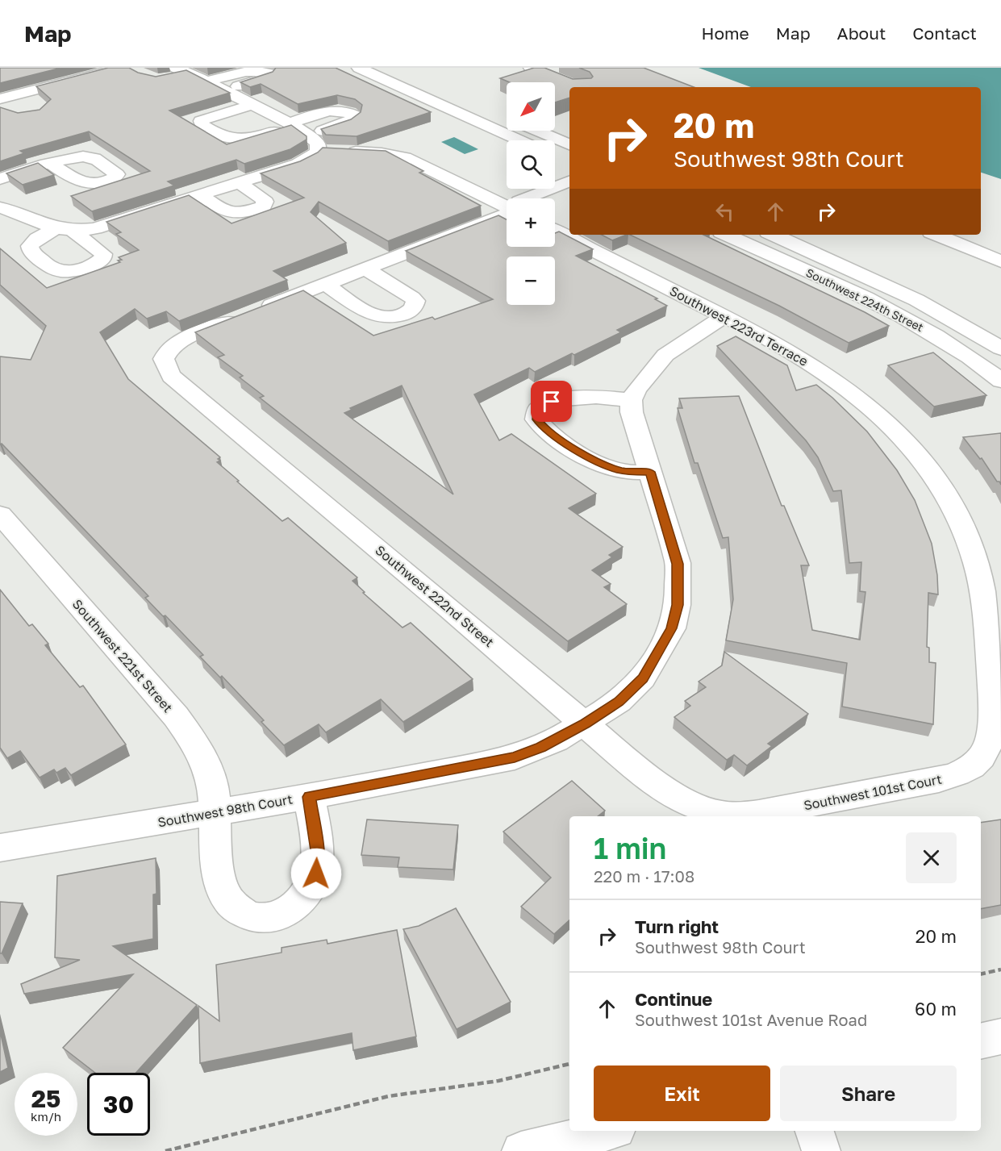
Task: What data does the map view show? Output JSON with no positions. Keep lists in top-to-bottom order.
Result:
{
  "streets": {
    "street": [
      "Southwest 224th Street",
      "Southwest 223rd Terrace",
      "Southwest 222nd Street",
      "Southwest 221st Street",
      "Southwest 101st Court",
      "Southwest 98th Court"
    ]
  },
  "crossings": [
    ["Southwest 223rd Terrace", "Southwest 101st Court"],
    ["Southwest 222nd Street", "Southwest 101st Court"],
    ["Southwest 222nd Street", "Southwest 98th Court"],
    ["Southwest 221st Street", "Southwest 98th Court"]
  ],
  "north": "bottom left",
  "page": {
    "header": "Map",
    "nav": [
      "Home",
      "Map",
      "About",
      "Contact"
    ],
    "map_buttons": ["+", "−"],
    "turn": ["20 m", "Southwest 98th Court"],
    "heading": ["1 min", "220 m · 17:08"],
    "list": [
      {
        "name": "Turn right",
        "note": "Southwest 98th Court",
        "value": "20 m"
      },
      {
        "name": "Continue",
        "note": "Southwest 101st Avenue Road",
        "value": "60 m"
      }
    ],
    "buttons": ["Exit", "Share"],
    "speed": "25 km/h",
    "limit": "30"
  }
}
